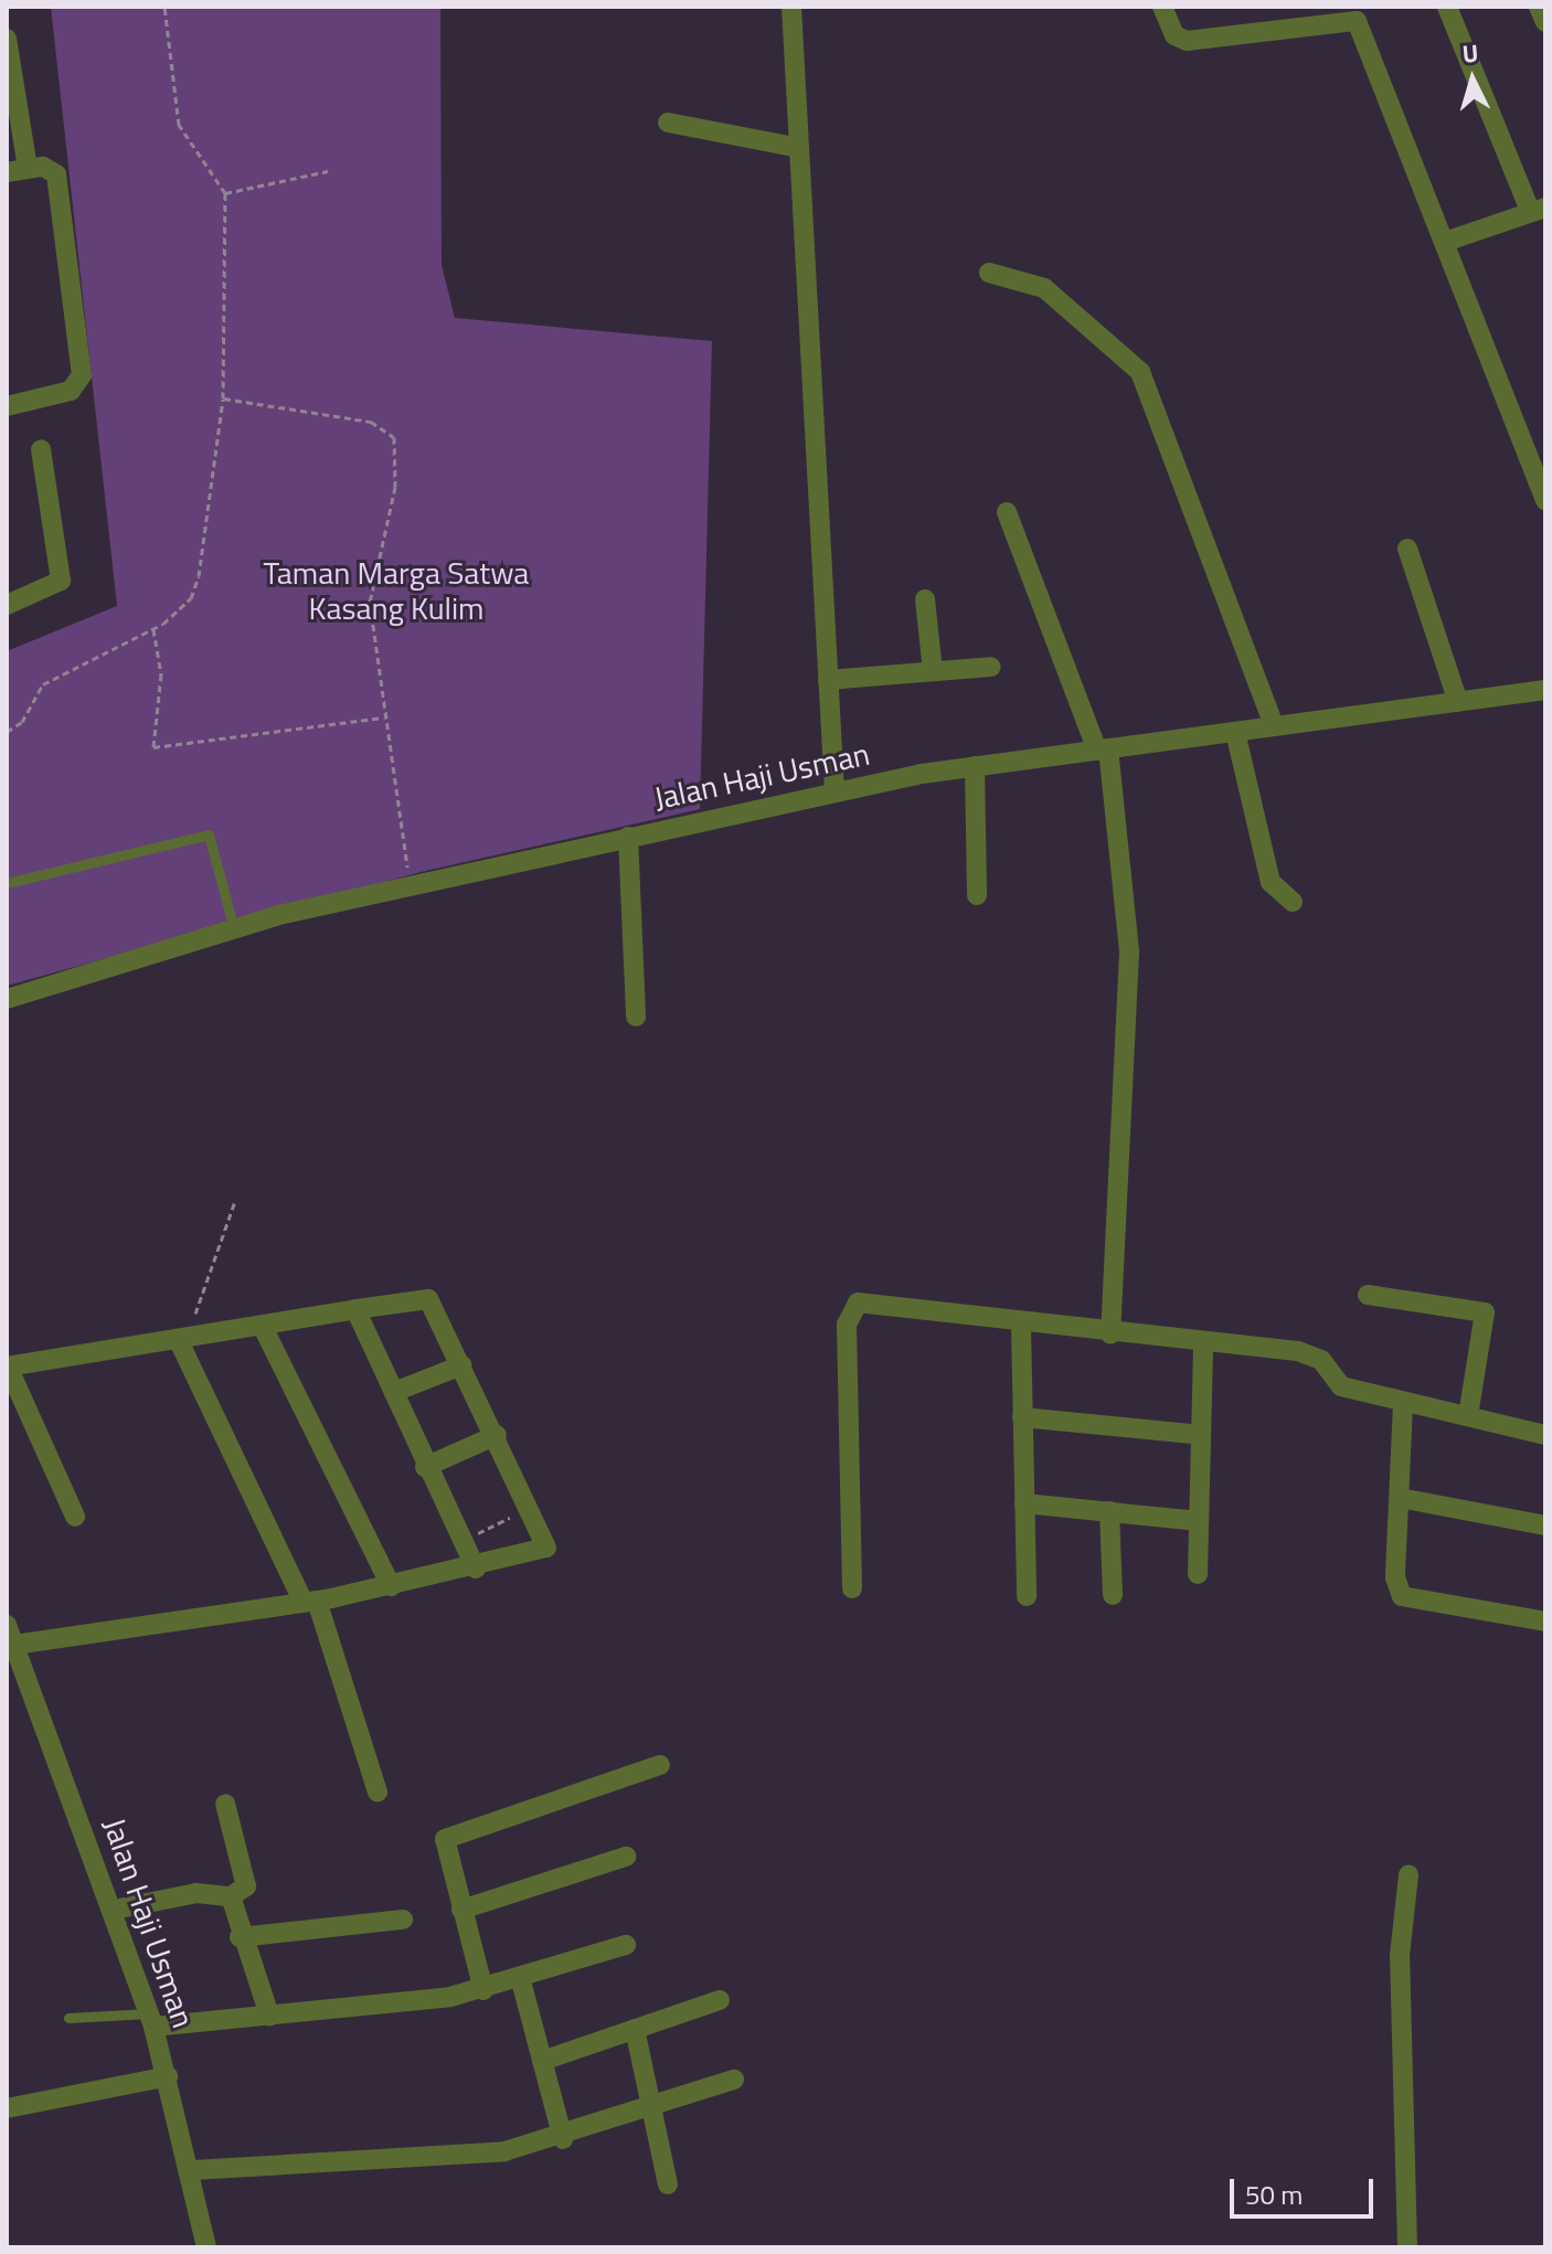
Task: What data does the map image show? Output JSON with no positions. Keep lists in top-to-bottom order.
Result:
{
  "streets": {
    "street": ["Jalan Haji Usman"]
  },
  "parks": ["Taman Marga Satwa Kasang Kulim"],
  "scale_bar": "50 m",
  "north": "top"
}
